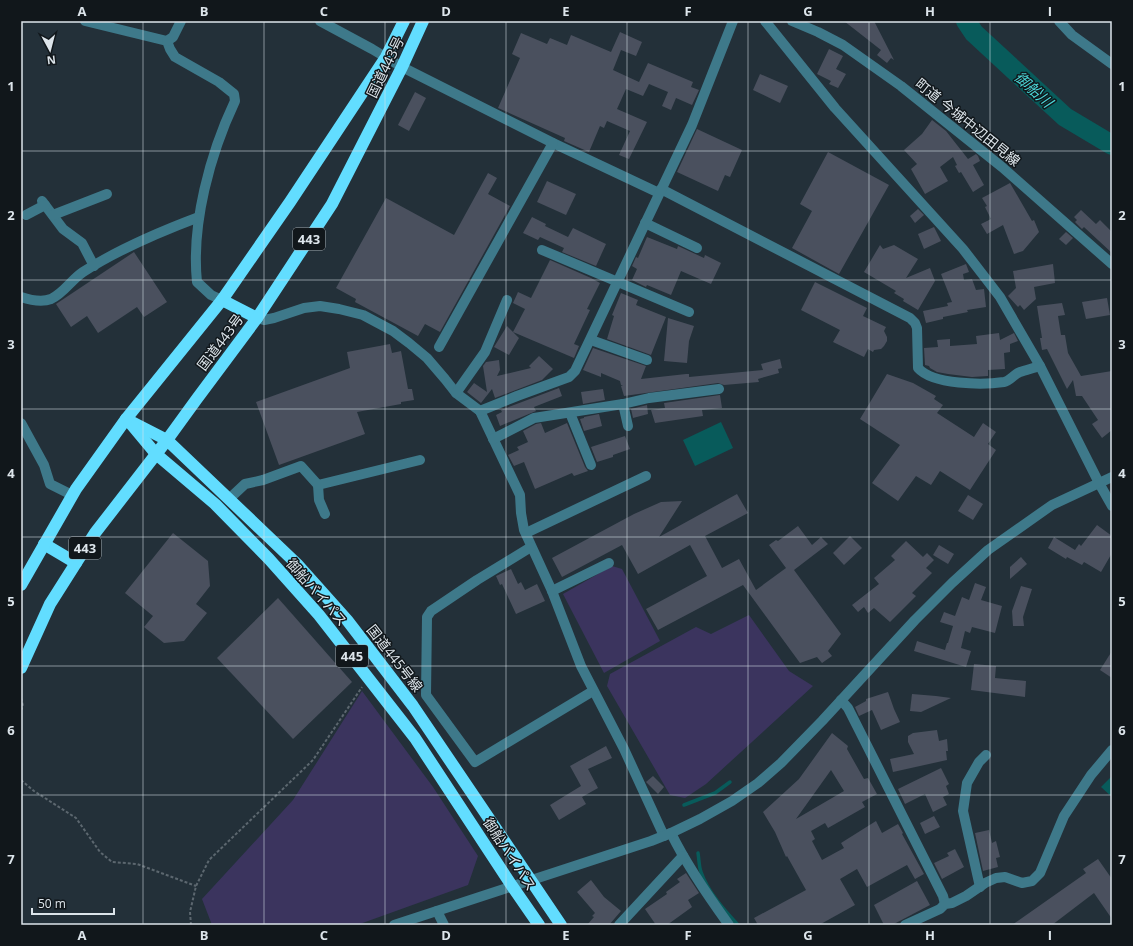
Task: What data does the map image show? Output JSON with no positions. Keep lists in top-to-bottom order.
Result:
{
  "streets": {
    "highway": [
      "国道443号",
      "443",
      "御船バイパス",
      "445",
      "国道445号線"
    ],
    "street": ["町道 今城中辺田見線"]
  },
  "crossings": [
    ["国道443号", "御船バイパス"],
    ["国道443号", "445"],
    ["国道443号", "国道445号線"],
    ["御船バイパス", "445"],
    ["445", "国道445号線"]
  ],
  "water": ["御船川"],
  "scale_bar": "50 m",
  "north": "bottom",
  "grid": {
    "columns": [
      "A",
      "B",
      "C",
      "D",
      "E",
      "F",
      "G",
      "H",
      "I"
    ],
    "rows": [
      "1",
      "2",
      "3",
      "4",
      "5",
      "6",
      "7"
    ]
  }
}
